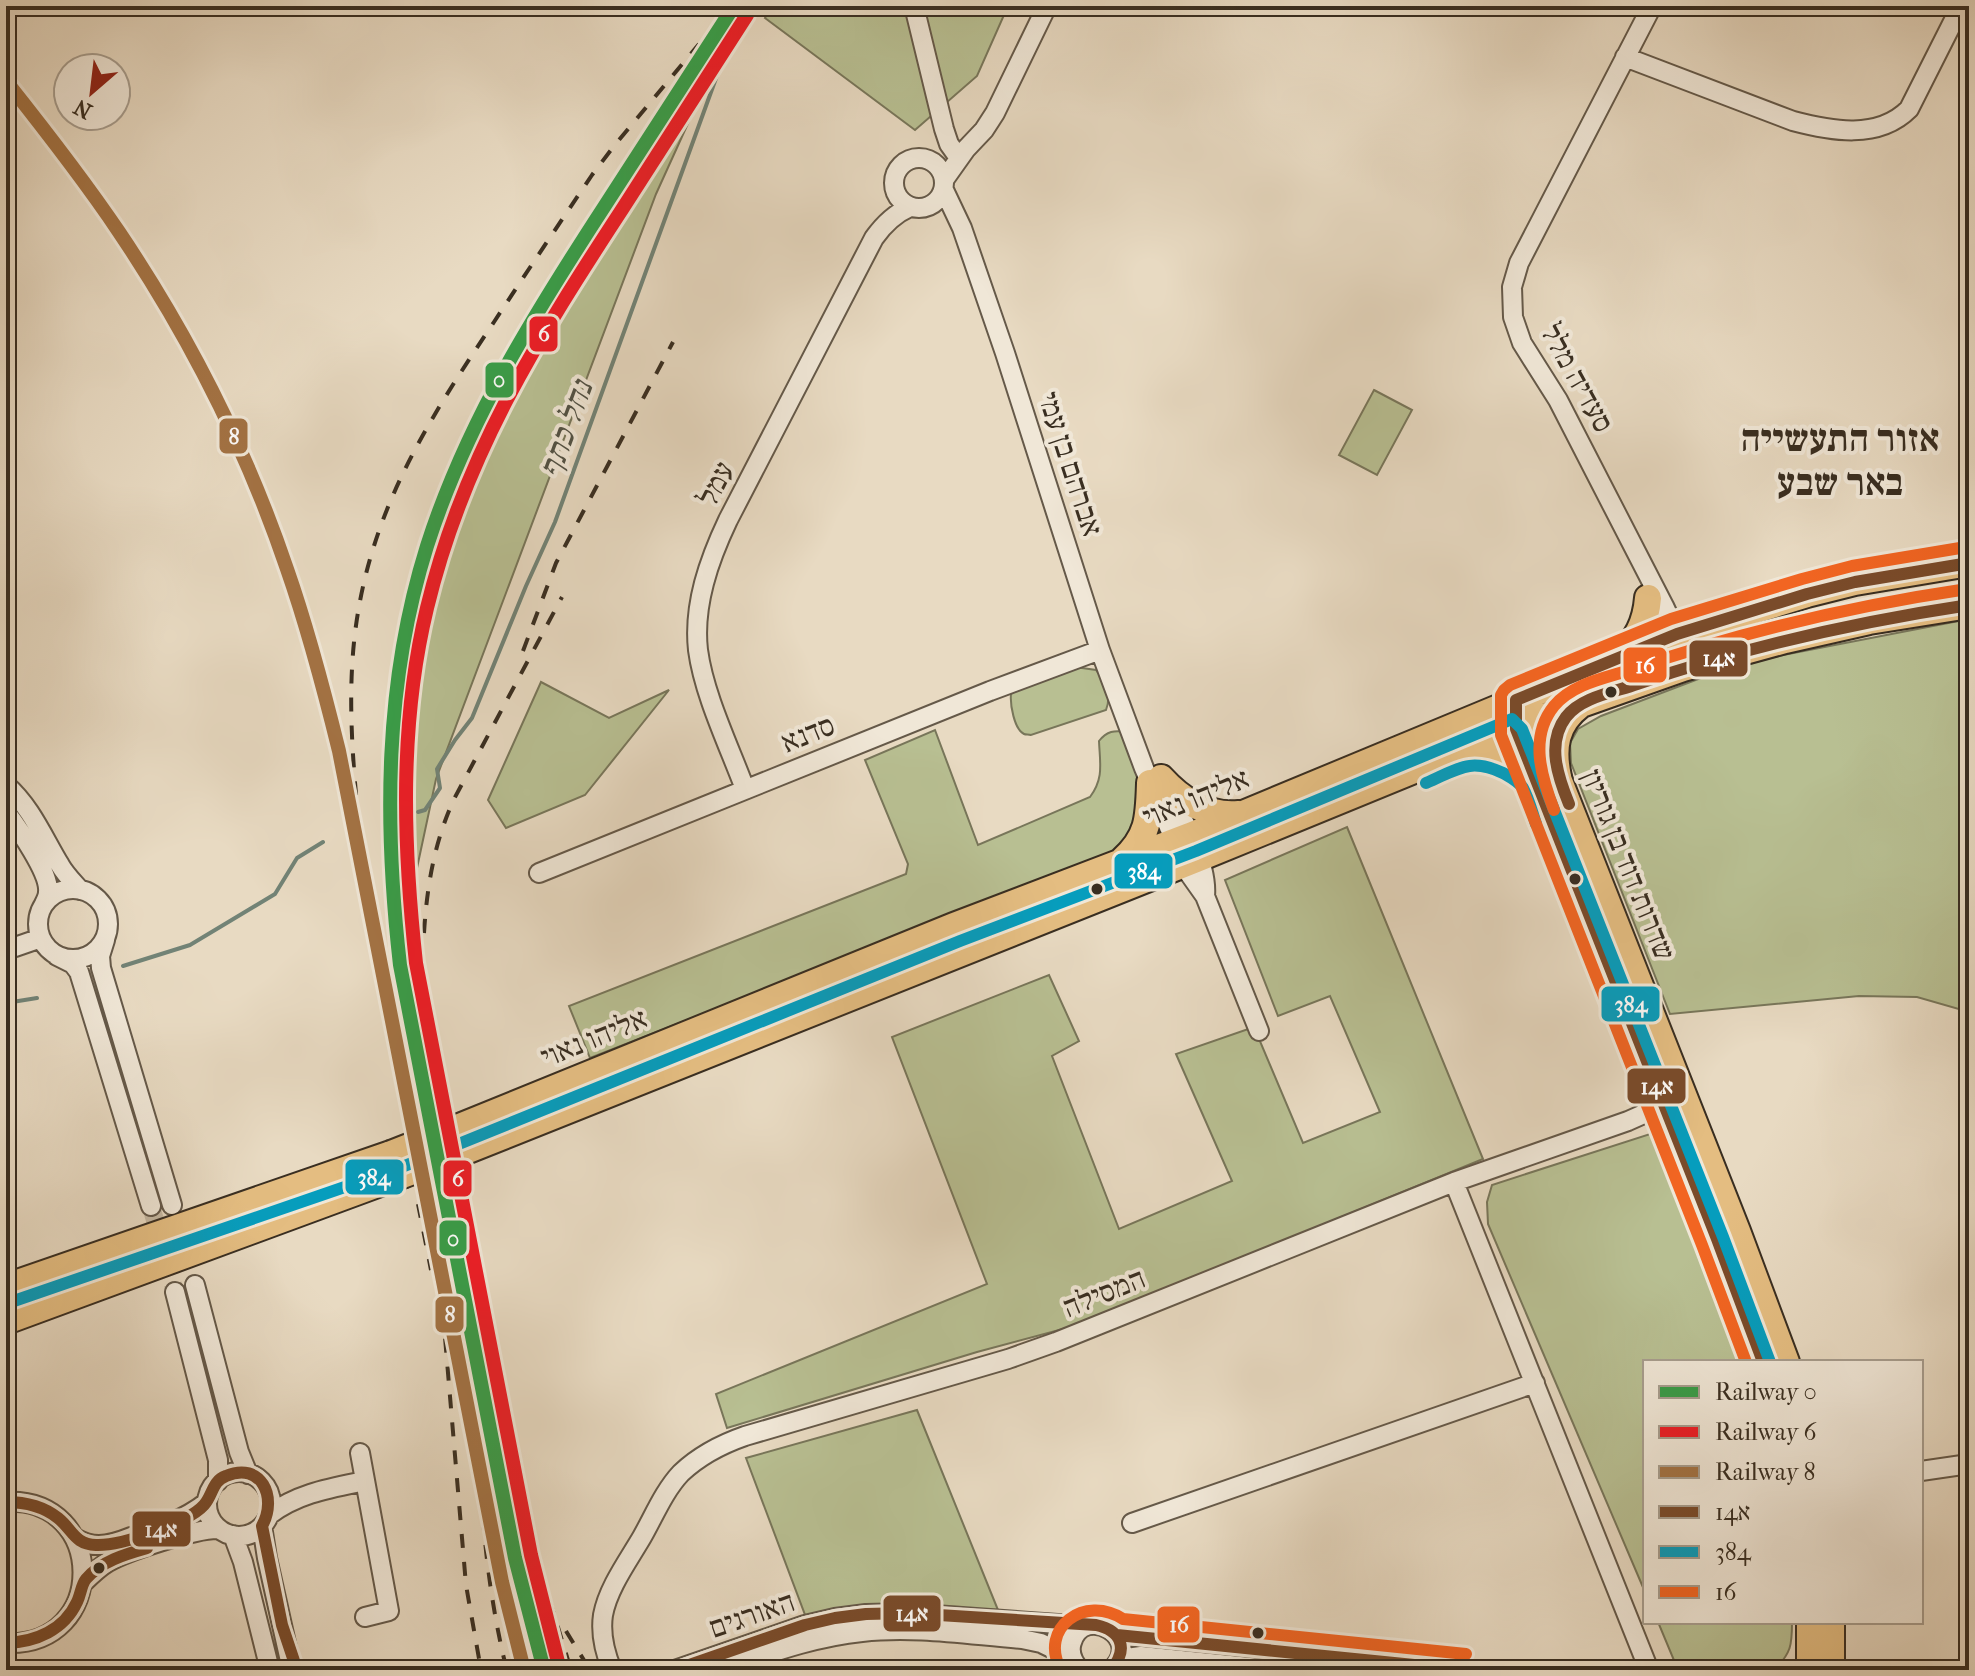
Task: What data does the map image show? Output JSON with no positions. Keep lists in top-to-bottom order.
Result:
{
  "streets": {
    "highway": ["אליהו נאוי"],
    "main road": ["שדרות דוד בן גוריון"],
    "street": [
      "סעדיה מלל",
      "אברהם בן עמי",
      "עמל",
      "סדנא",
      "המסילה",
      "האורגים"
    ]
  },
  "crossings": [
    ["סעדיה מלל", "אליהו נאוי"],
    ["אברהם בן עמי", "עמל"],
    ["אברהם בן עמי", "סדנא"],
    ["אברהם בן עמי", "אליהו נאוי"],
    ["עמל", "סדנא"],
    ["אליהו נאוי", "שדרות דוד בן גוריון"],
    ["שדרות דוד בן גוריון", "המסילה"]
  ],
  "districts": ["אזור התעשייה באר שבע"],
  "water": ["נחל כתף"],
  "lines": [
    "rail line 0",
    "rail line 6",
    "rail line 8",
    "transit line 16",
    "transit line 14א",
    "transit line 384"
  ],
  "legend": [
    "Railway 0",
    "Railway 6",
    "Railway 8",
    "14א",
    "384",
    "16"
  ],
  "north": "bottom left"
}
